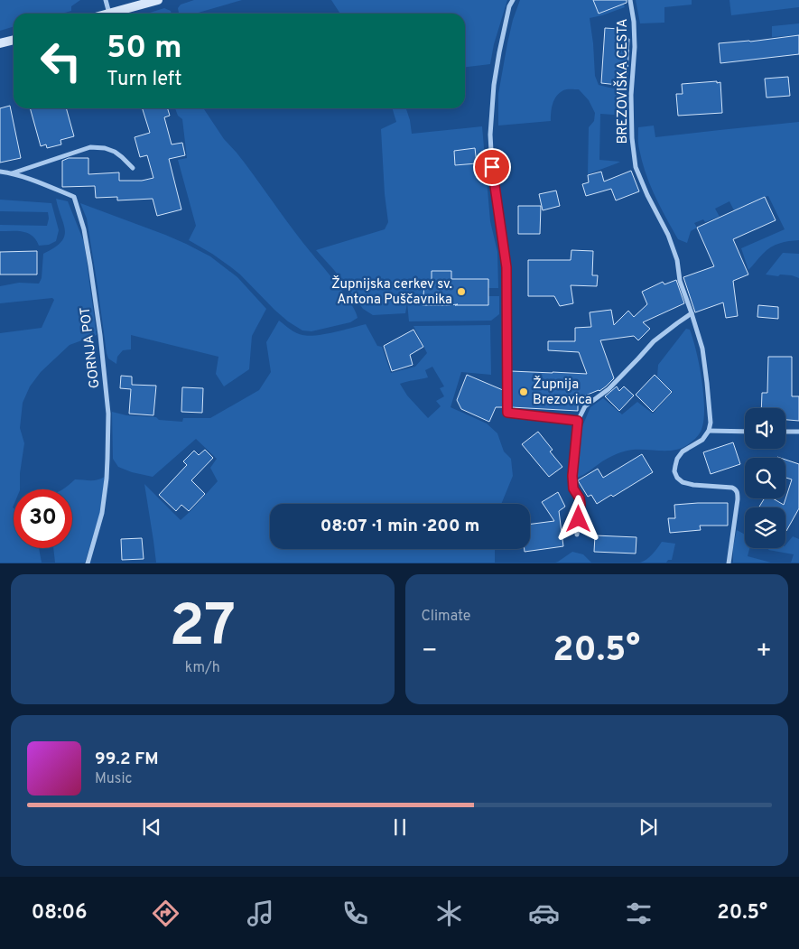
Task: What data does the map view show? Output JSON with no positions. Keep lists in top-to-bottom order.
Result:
{
  "streets": {
    "street": ["BREZOVIŠKA CESTA", "GORNJA POT"]
  },
  "places": ["Župnijska cerkev sv. Antona Puščavnika", "Župnija Brezovica"],
  "page": {
    "turn": ["50 m", "Turn left"],
    "limit": "30",
    "trip": "08:07 · 1 min · 200 m",
    "tile": [
      ["27", "km/h"],
      "Climate"
    ],
    "heat": ["−", "20.5°", "+"],
    "song": ["99.2 FM", "Music"],
    "tabs": ["08:06", "20.5°"]
  }
}
